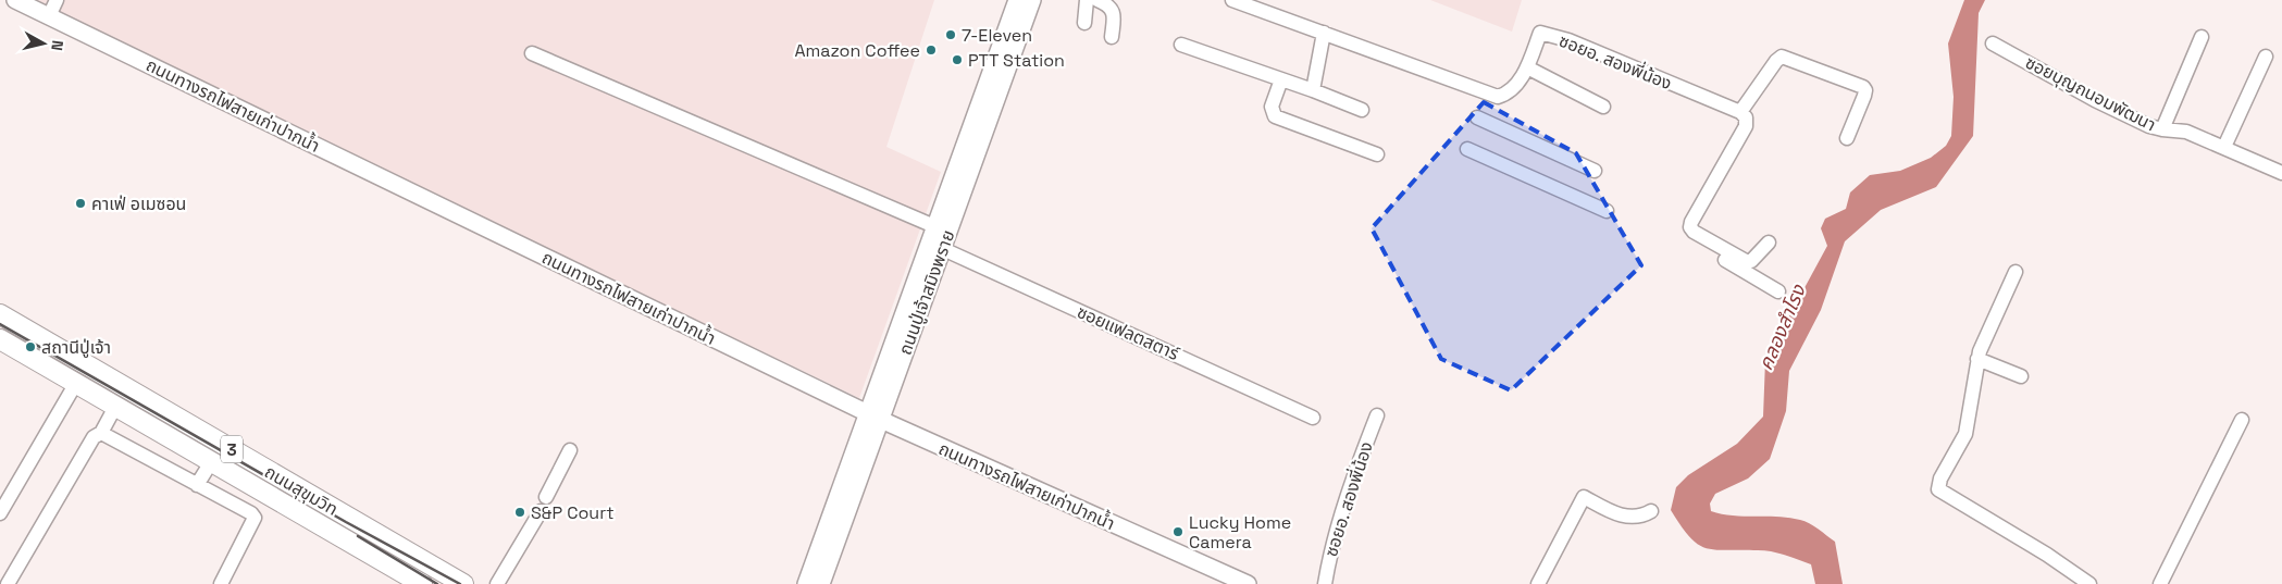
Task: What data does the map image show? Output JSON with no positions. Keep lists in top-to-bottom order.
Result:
{
  "streets": {
    "highway": ["3", "ถนนสุขุมวิท"],
    "main road": ["ถนนทางรถไฟสายเก่าปากน้ำ", "ถนนปู่เจ้าสมิงพราย"],
    "street": ["ซอยอ. สองพี่น้อง", "ซอยบุญถนอมพัฒนา", "ซอยแฟลตสตาร์"]
  },
  "crossings": [
    ["ถนนทางรถไฟสายเก่าปากน้ำ", "ถนนปู่เจ้าสมิงพราย"],
    ["ถนนปู่เจ้าสมิงพราย", "ซอยแฟลตสตาร์"]
  ],
  "water": ["คลองสำโรง"],
  "places": [
    "7-Eleven",
    "Amazon Coffee",
    "PTT Station",
    "คาเฟ่ อเมซอน",
    "สถานีปู่เจ้า",
    "S&P Court",
    "Lucky Home Camera"
  ],
  "north": "right"
}
